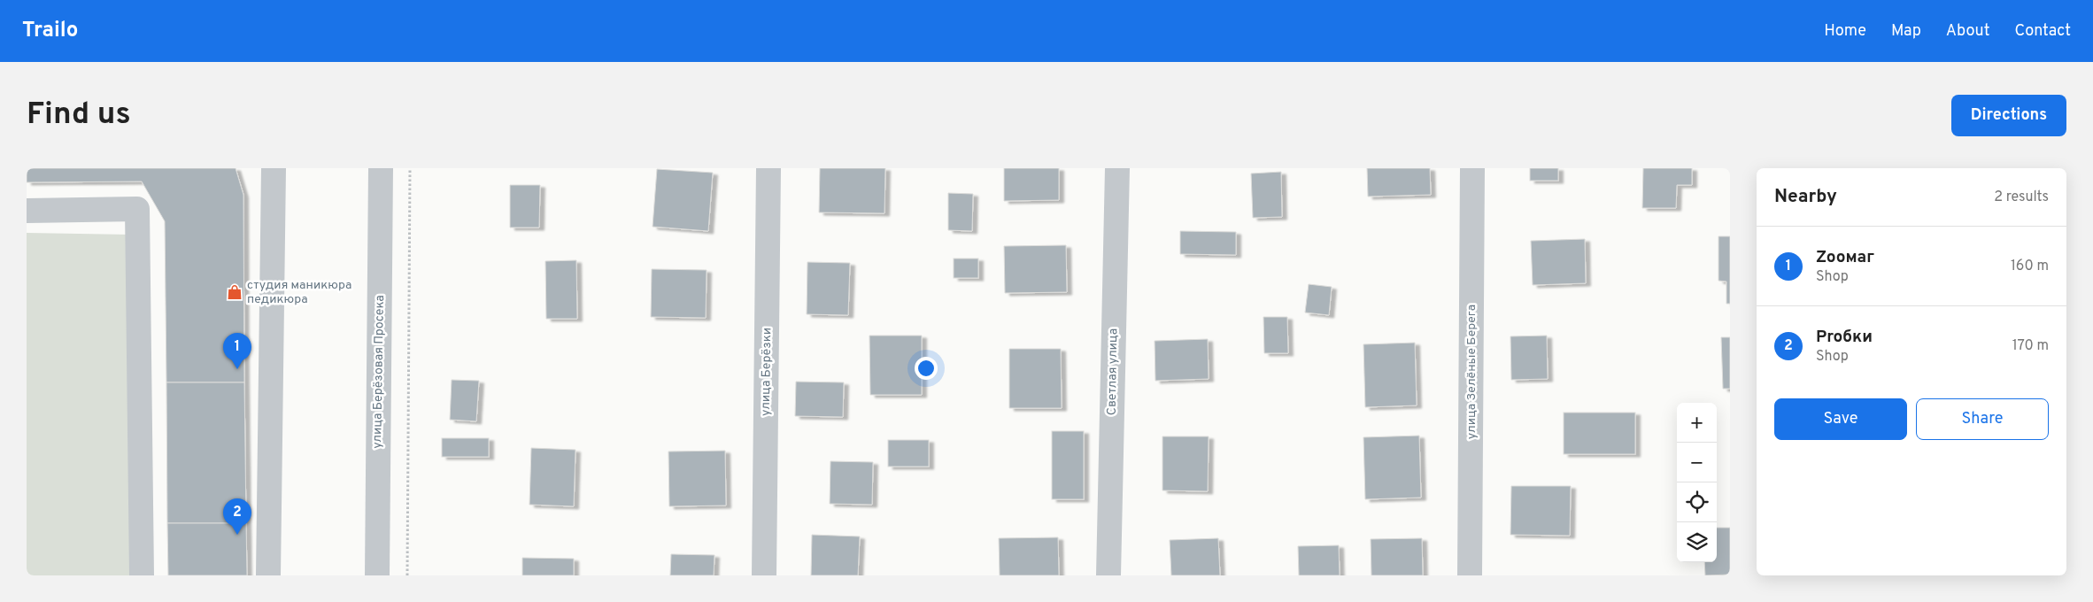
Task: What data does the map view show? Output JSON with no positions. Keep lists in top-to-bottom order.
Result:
{
  "streets": {
    "street": [
      "улица Берёзовая Просека",
      "улица Берёзки",
      "Светлая улица",
      "улица Зелёные Берега"
    ]
  },
  "places": {
    "shop": ["студия маникюра педикюра"]
  },
  "page": {
    "header": "Trailo",
    "nav": [
      "Home",
      "Map",
      "About",
      "Contact"
    ],
    "buttons": [
      "Directions",
      ["Save", "Share"]
    ],
    "title": "Find us",
    "heading": ["Nearby", "2 results"],
    "list": [
      {
        "mark": "1",
        "name": "Zooмаг",
        "note": "Shop",
        "value": "160 m"
      },
      {
        "mark": "2",
        "name": "Proбки",
        "note": "Shop",
        "value": "170 m"
      }
    ],
    "pins": ["1", "2"],
    "map_buttons": ["+", "−"]
  }
}
